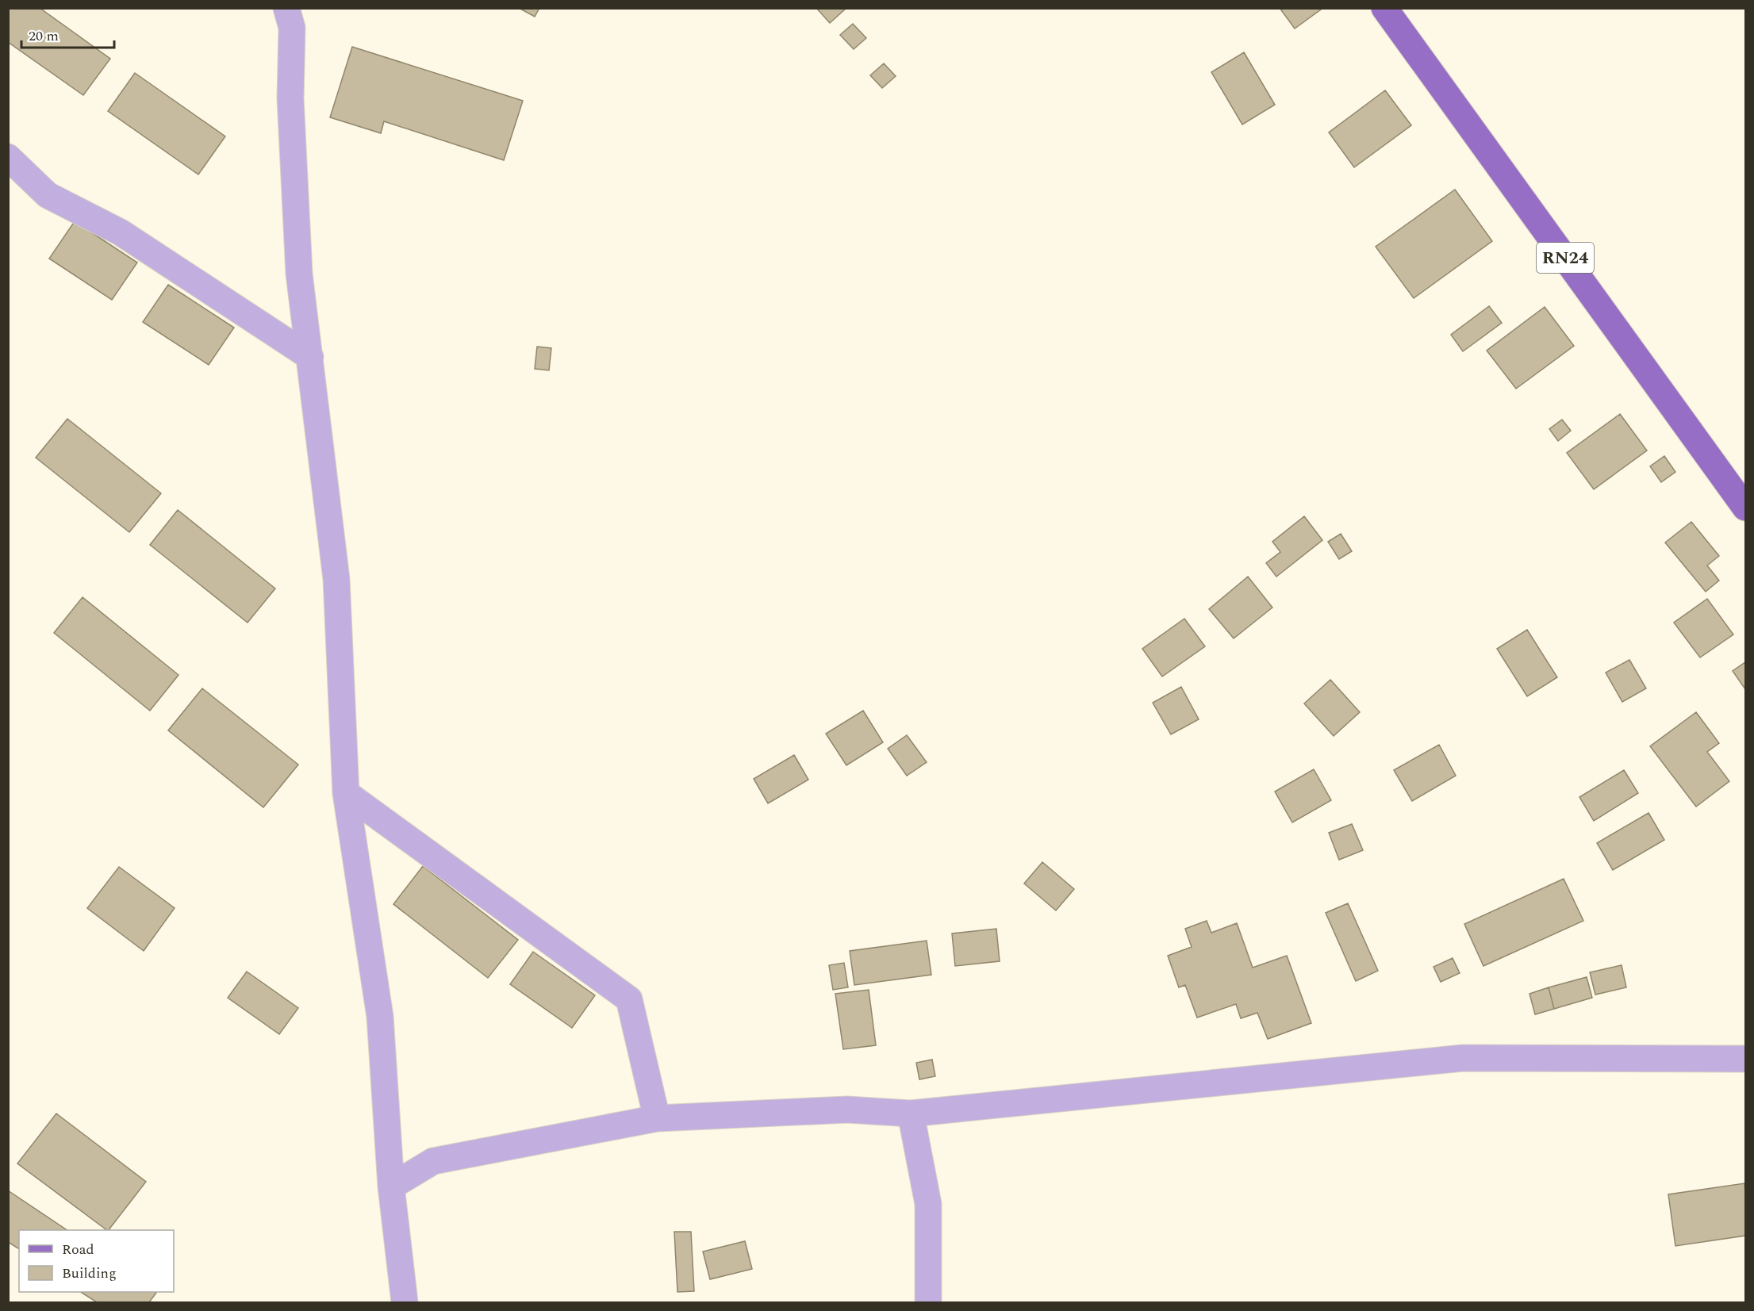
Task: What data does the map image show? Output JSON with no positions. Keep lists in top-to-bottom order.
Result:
{
  "streets": {
    "main road": ["RN24"]
  },
  "legend": ["Road", "Building"],
  "scale_bar": "20 m"
}
